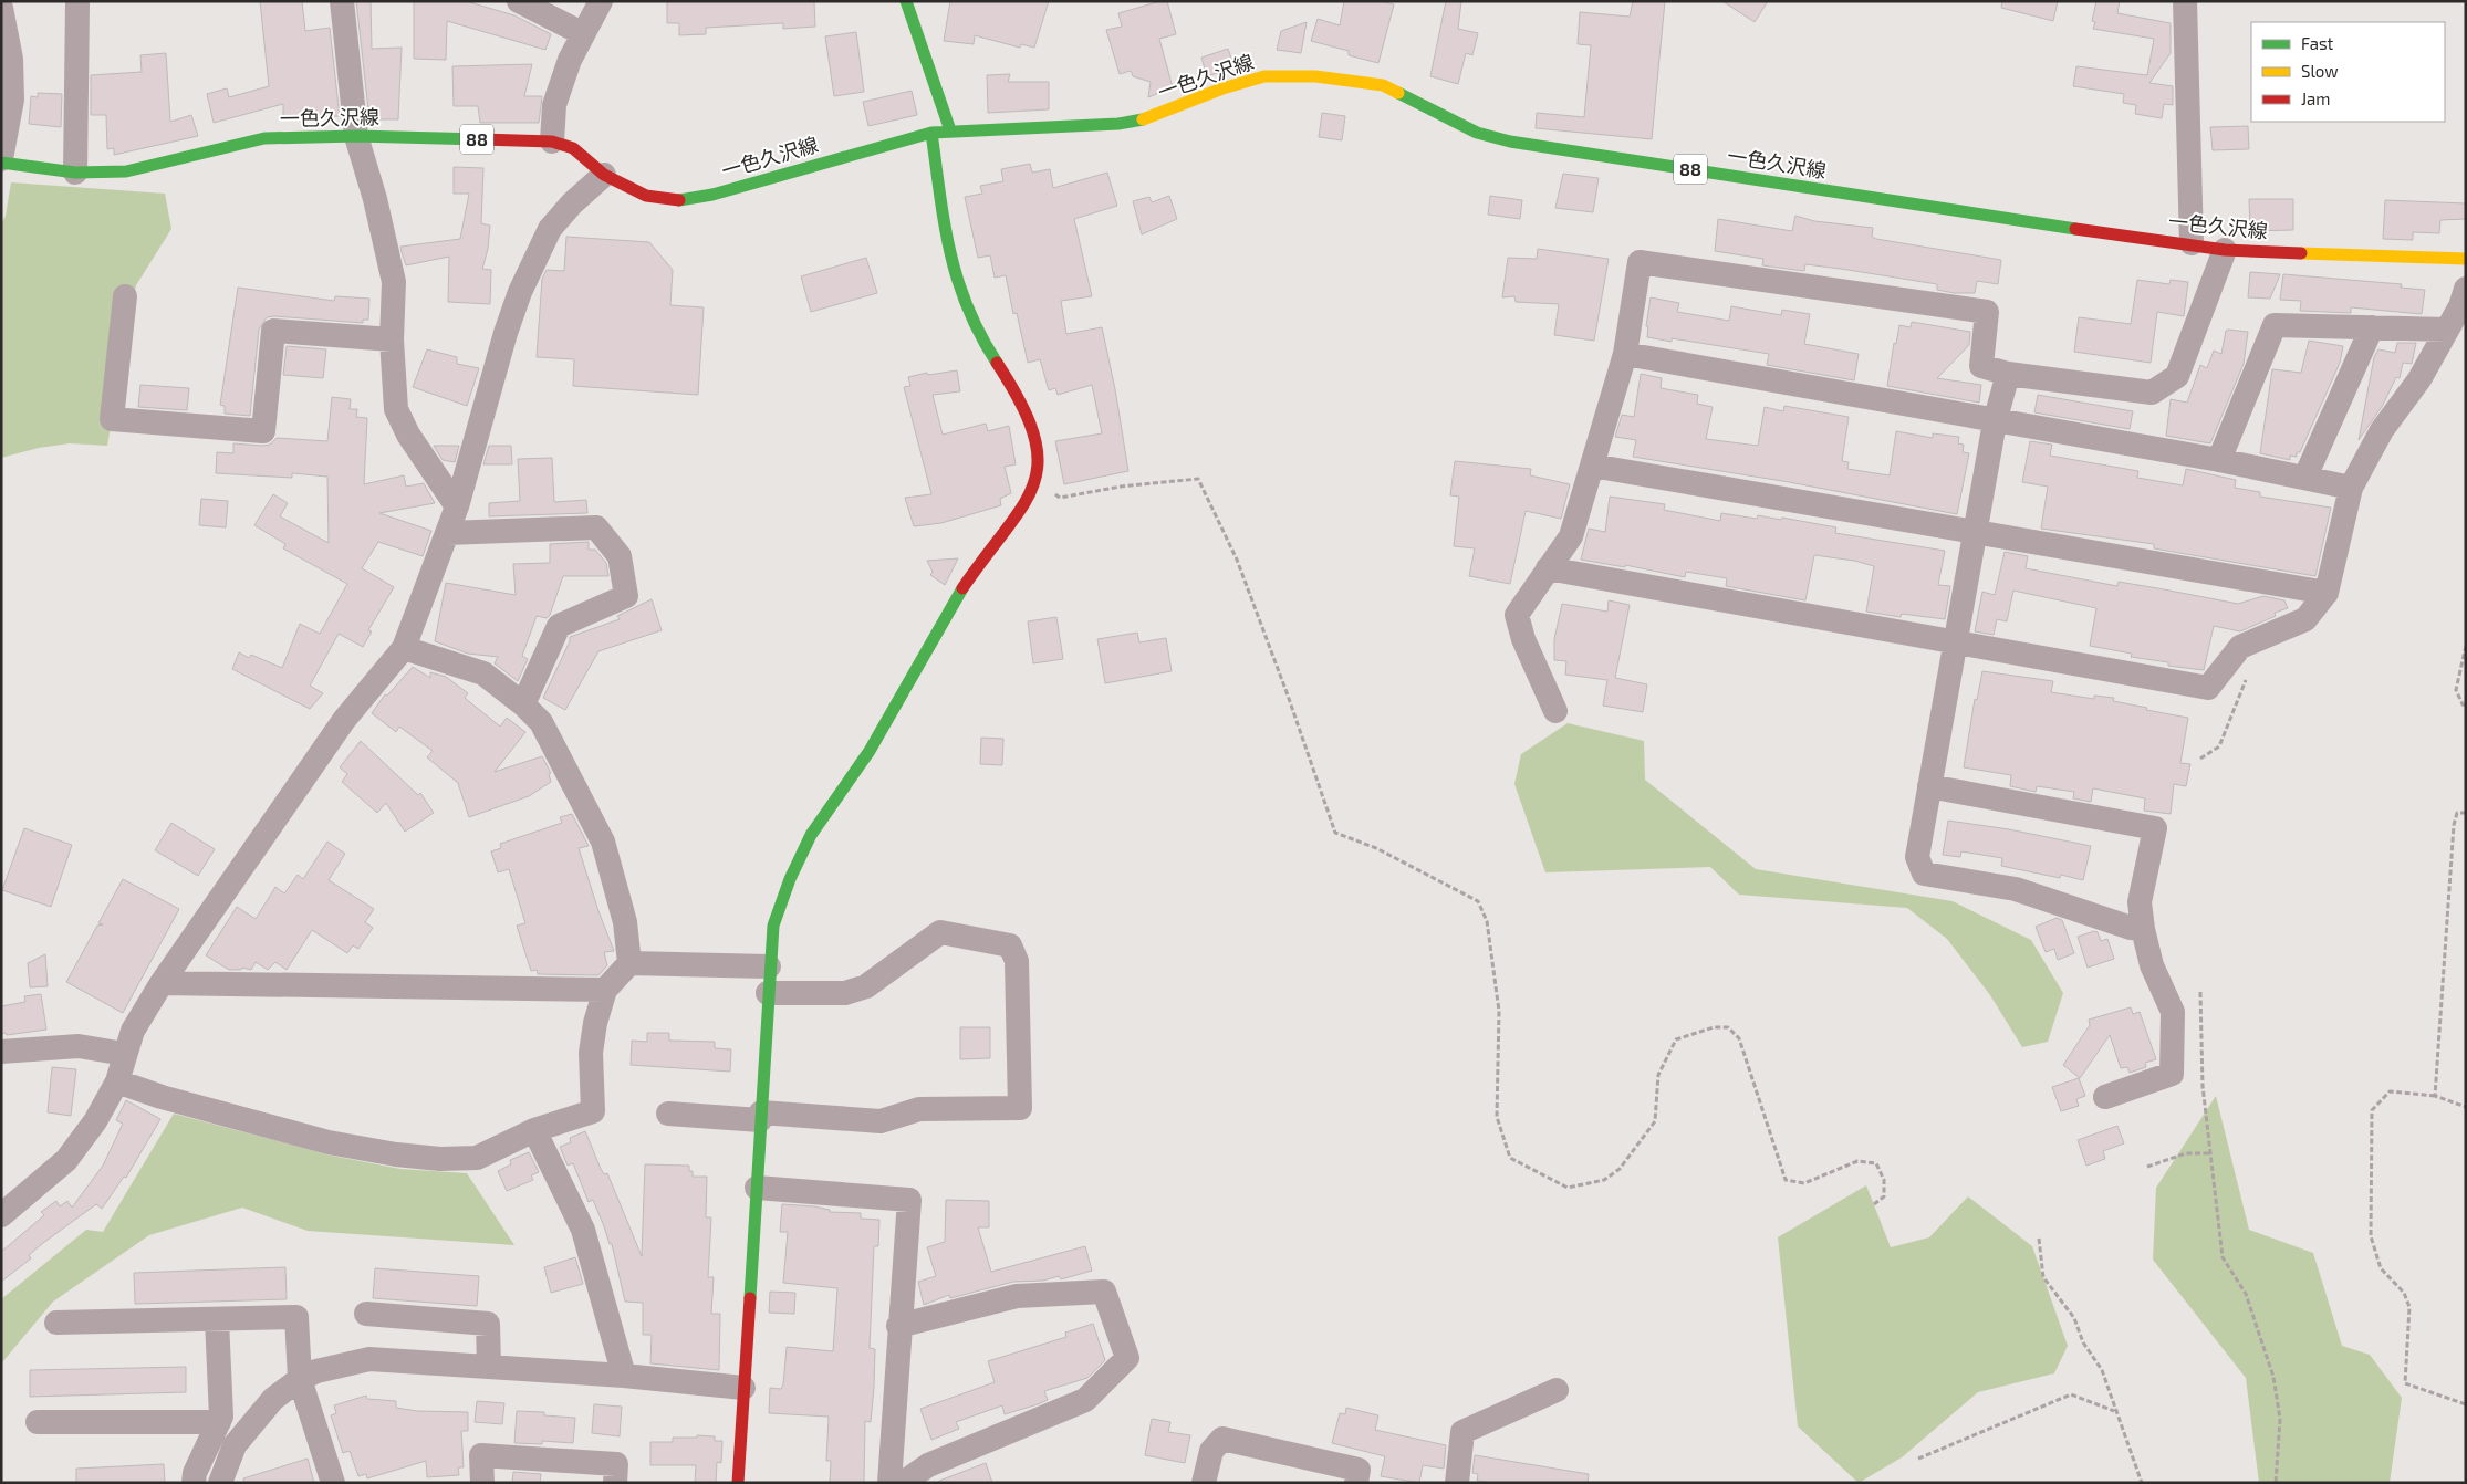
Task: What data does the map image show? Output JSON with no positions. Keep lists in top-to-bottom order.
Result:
{
  "streets": {
    "main road": ["一色久沢線", "88"]
  },
  "legend": ["Fast", "Slow", "Jam"]
}
